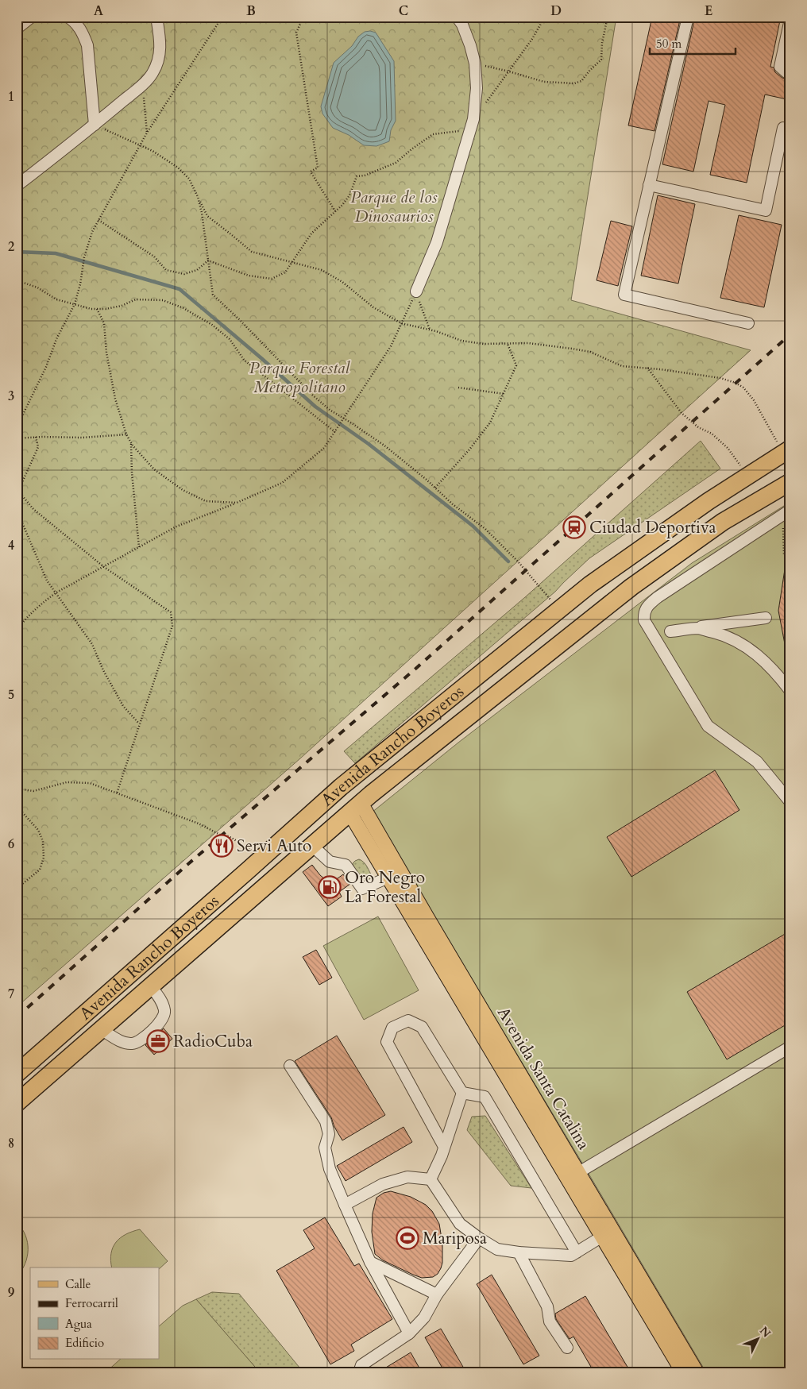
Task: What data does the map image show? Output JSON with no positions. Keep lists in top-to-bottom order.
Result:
{
  "streets": {
    "highway": ["Avenida Rancho Boyeros"],
    "main road": ["Avenida Santa Catalina"]
  },
  "crossings": [
    ["Avenida Rancho Boyeros", "Avenida Santa Catalina"]
  ],
  "parks": ["Parque de los Dinosaurios", "Parque Forestal Metropolitano"],
  "places": {
    "station": ["Ciudad Deportiva"],
    "restaurant": ["Servi Auto"],
    "fuel station": ["Oro Negro La Forestal"],
    "office": ["RadioCuba"],
    "sports": ["Mariposa"]
  },
  "legend": [
    "Calle",
    "Ferrocarril",
    "Agua",
    "Edificio"
  ],
  "scale_bar": "50 m",
  "north": "top right",
  "grid": {
    "columns": [
      "A",
      "B",
      "C",
      "D",
      "E"
    ],
    "rows": [
      "1",
      "2",
      "3",
      "4",
      "5",
      "6",
      "7",
      "8",
      "9"
    ]
  }
}
